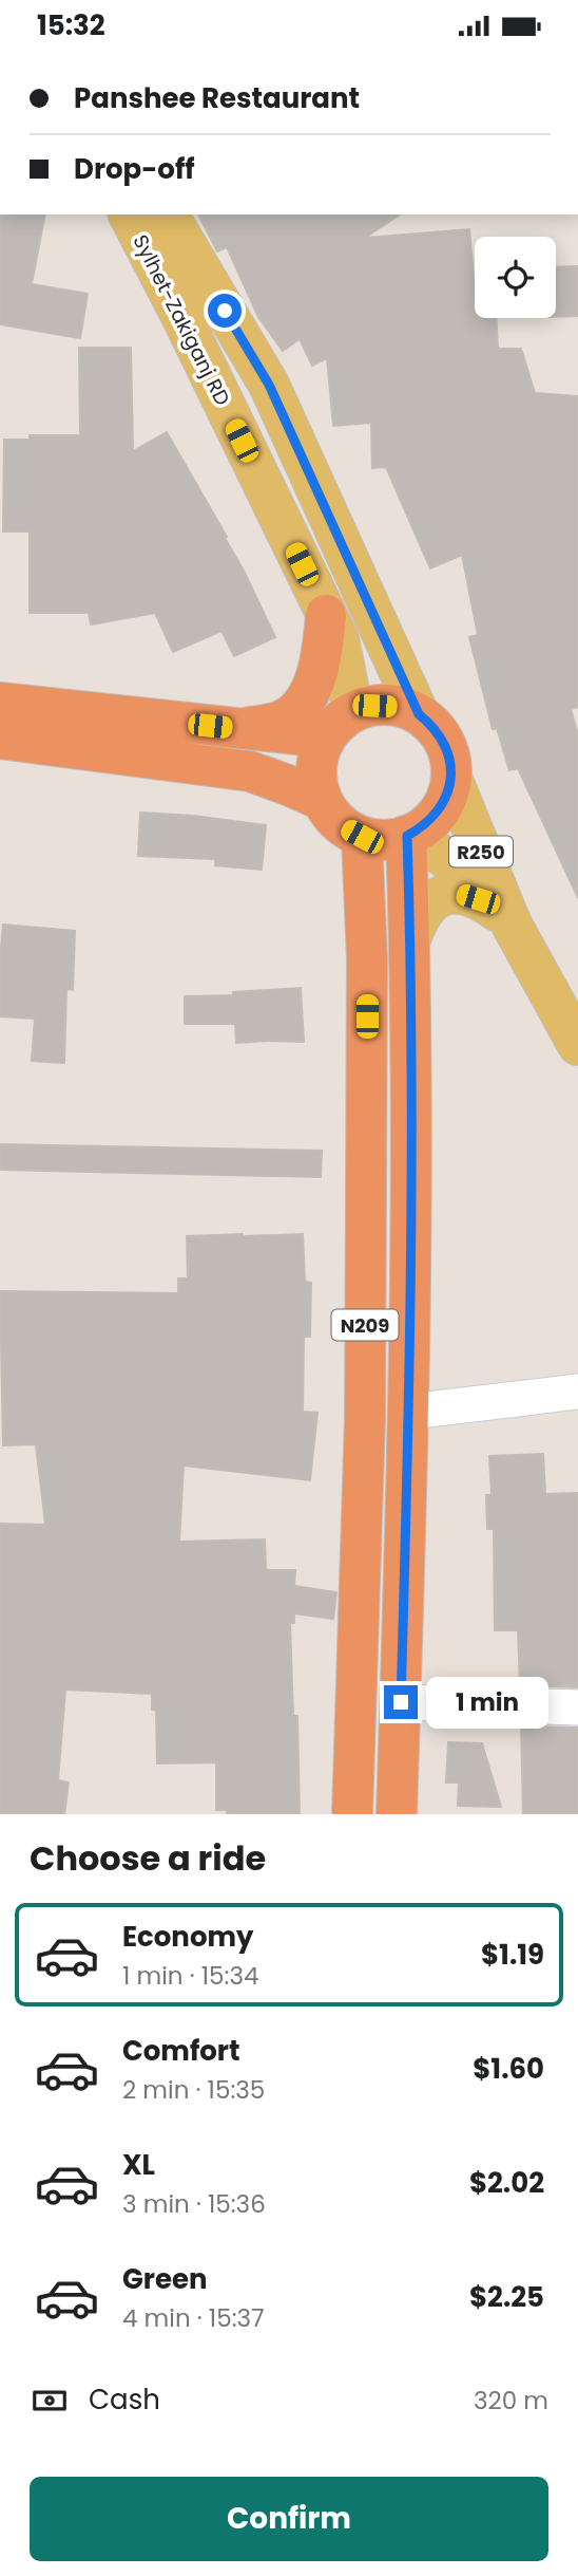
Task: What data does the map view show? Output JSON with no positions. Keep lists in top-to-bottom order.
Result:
{
  "streets": {
    "highway": ["N209"],
    "main road": ["Sylhet-Zakiganj RD", "R250"]
  },
  "crossings": [
    ["Sylhet-Zakiganj RD", "R250"],
    ["Sylhet-Zakiganj RD", "N209"],
    ["R250", "N209"]
  ],
  "page": {
    "status": "15:32",
    "banner": ["Panshee Restaurant", "Drop-off"],
    "bubble": "1 min",
    "heading": "Choose a ride",
    "list": [
      {
        "name": "Economy",
        "note": "1 min · 15:34",
        "value": "$1.19"
      },
      {
        "name": "Comfort",
        "note": "2 min · 15:35",
        "value": "$1.60"
      },
      {
        "name": "XL",
        "note": "3 min · 15:36",
        "value": "$2.02"
      },
      {
        "name": "Green",
        "note": "4 min · 15:37",
        "value": "$2.25"
      }
    ],
    "pay": ["Cash", "320 m"],
    "buttons": "Confirm"
  }
}
